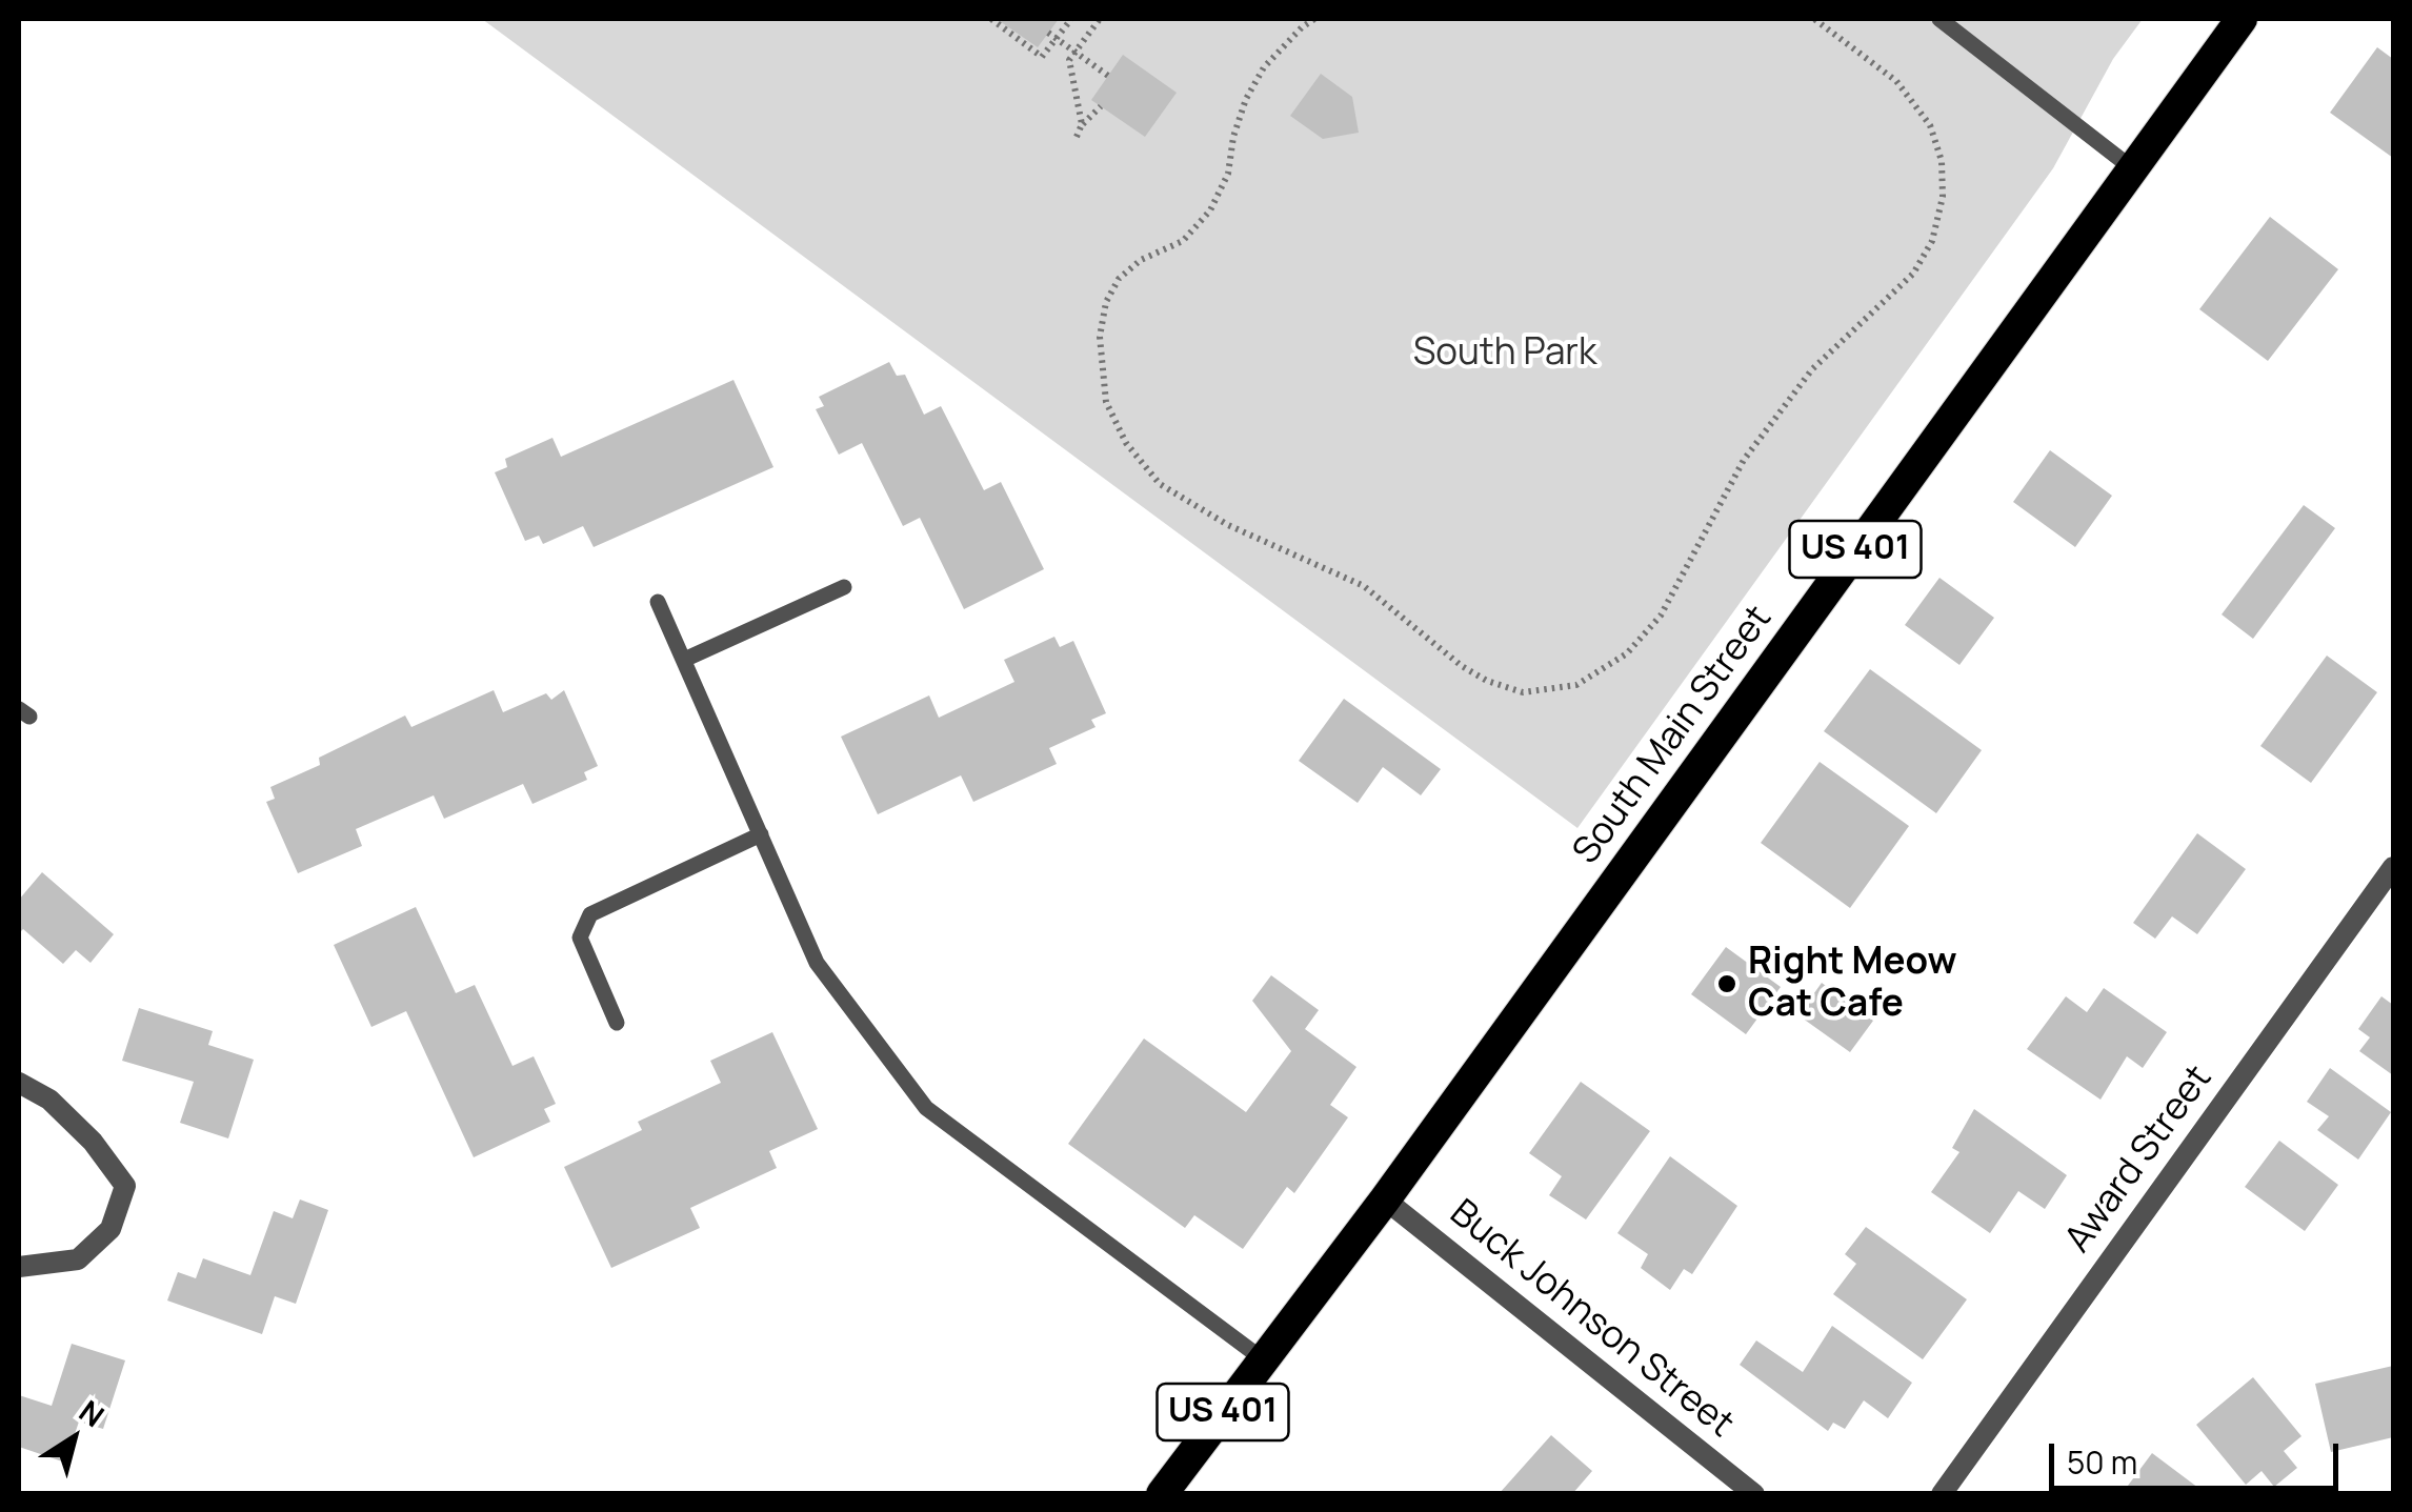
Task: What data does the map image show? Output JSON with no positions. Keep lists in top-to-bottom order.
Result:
{
  "streets": {
    "highway": ["US 401", "South Main Street"],
    "street": ["Award Street", "Buck Johnson Street"]
  },
  "crossings": [
    ["South Main Street", "Buck Johnson Street"]
  ],
  "parks": ["South Park"],
  "places": ["Right Meow Cat Cafe"],
  "scale_bar": "50 m",
  "north": "top right"
}
